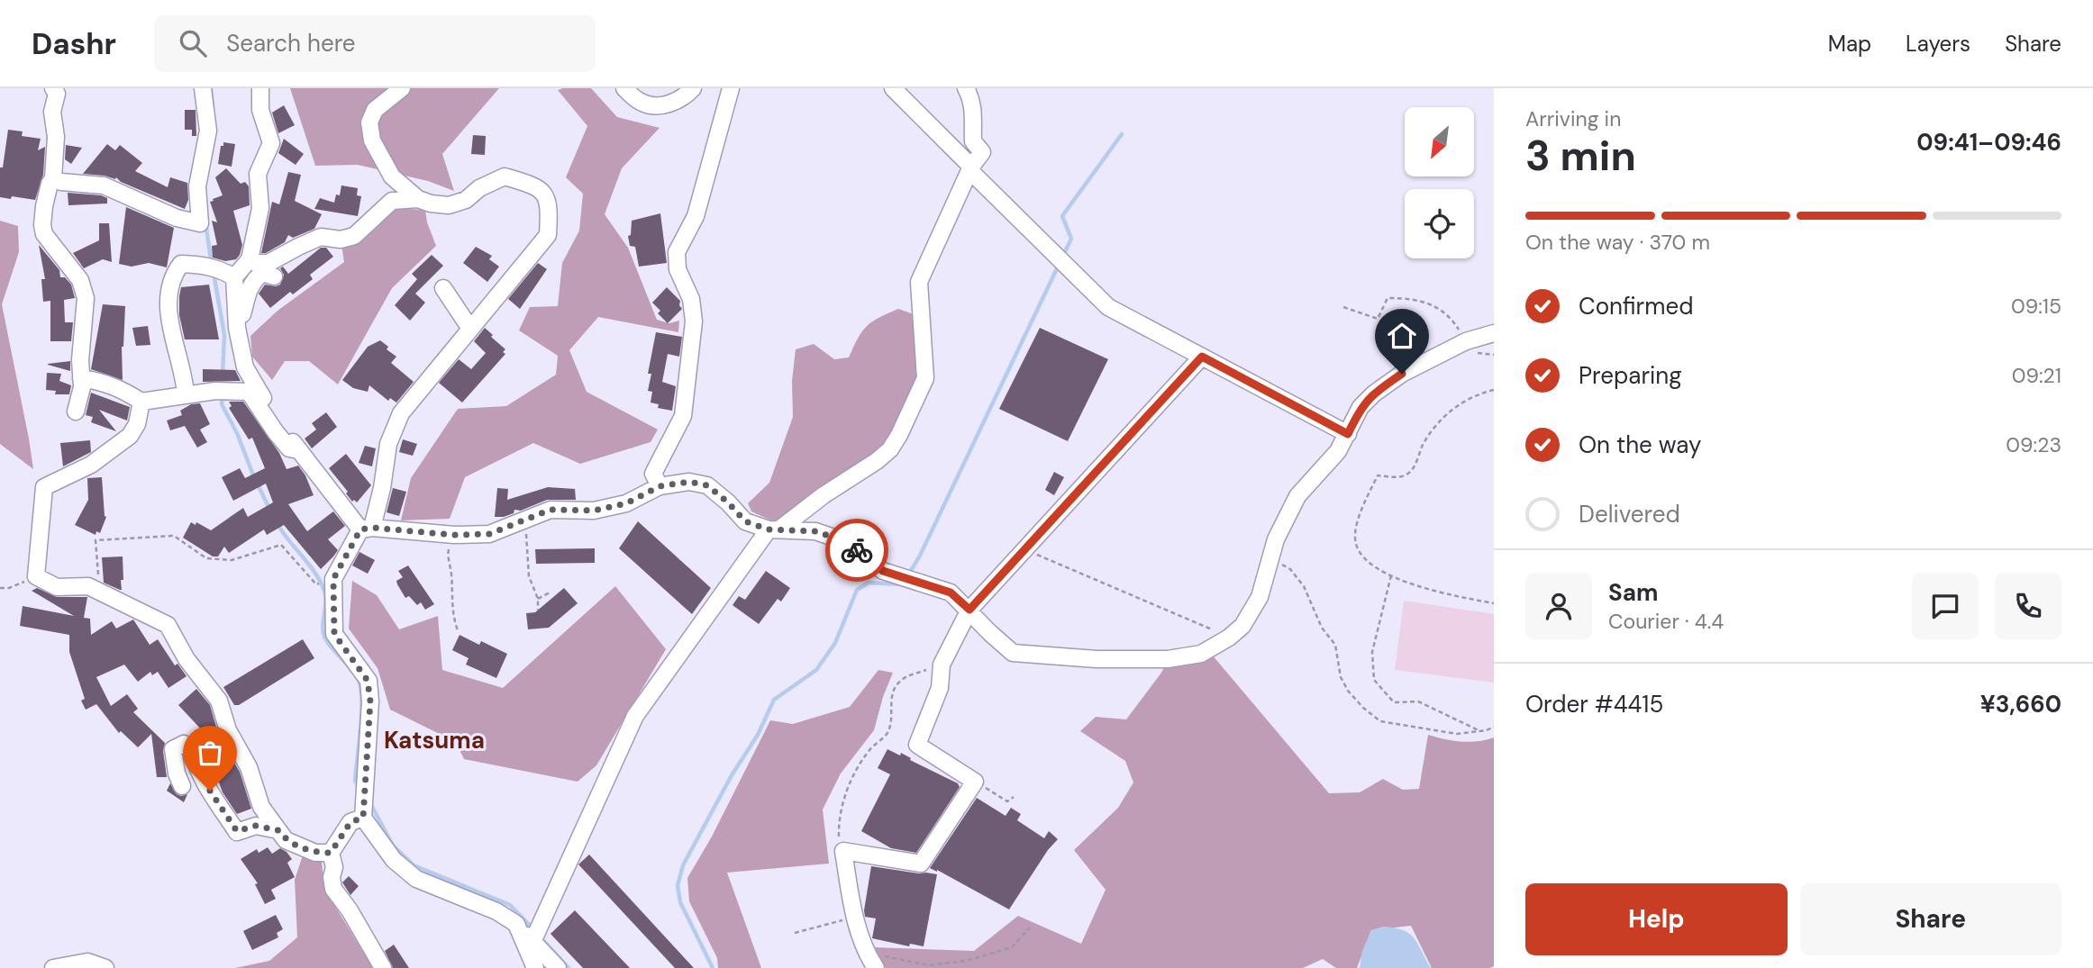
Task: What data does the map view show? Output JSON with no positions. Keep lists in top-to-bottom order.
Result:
{
  "districts": ["Katsuma"],
  "north": "bottom left",
  "page": {
    "header": "Dashr",
    "search": "Search here",
    "nav": ["Map", "Layers", "Share"],
    "heading": ["3 min", "Arriving in", "09:41–09:46"],
    "panel": [
      "Sam",
      "Courier · 4.4",
      "Order #4415",
      "¥3,660"
    ],
    "bar": "On the way · 370 m",
    "list": [
      ["Confirmed", "09:15"],
      ["Preparing", "09:21"],
      ["On the way", "09:23"],
      "Delivered"
    ],
    "buttons": ["Help", "Share"]
  }
}
